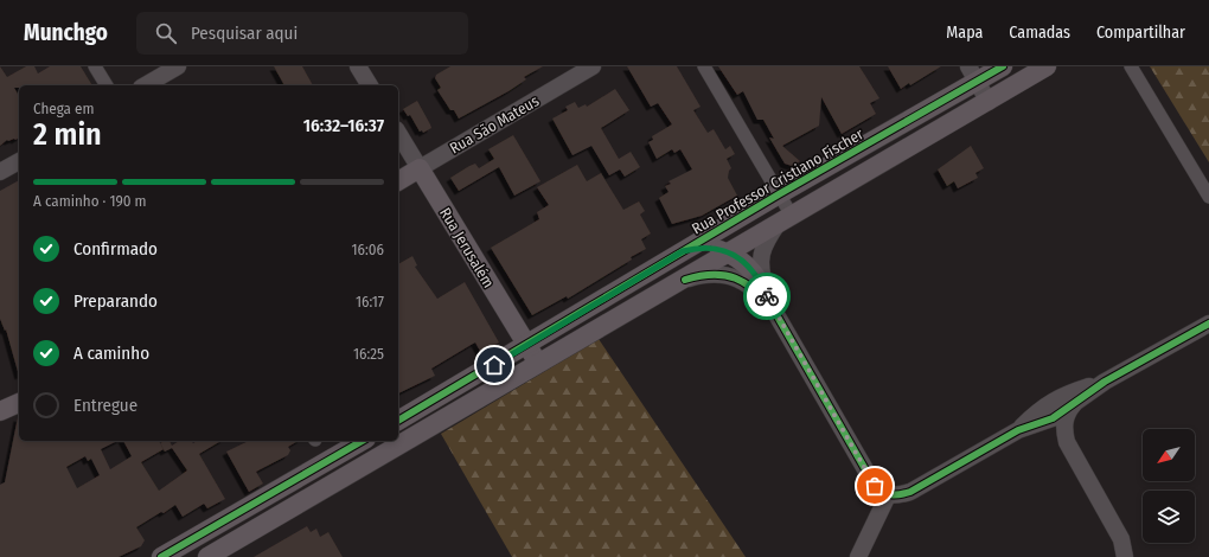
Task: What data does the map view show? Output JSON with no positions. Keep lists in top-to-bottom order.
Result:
{
  "streets": {
    "main road": ["Rua São Mateus", "Rua Professor Cristiano Fischer", "Rua Jerusalém"]
  },
  "crossings": [
    ["Rua São Mateus", "Rua Jerusalém"],
    ["Rua Professor Cristiano Fischer", "Rua Jerusalém"]
  ],
  "north": "bottom left",
  "page": {
    "header": "Munchgo",
    "search": "Pesquisar aqui",
    "nav": ["Mapa", "Camadas", "Compartilhar"],
    "heading": ["2 min", "Chega em", "16:32–16:37"],
    "bar": "A caminho · 190 m",
    "list": [
      ["Confirmado", "16:06"],
      ["Preparando", "16:17"],
      ["A caminho", "16:25"],
      "Entregue"
    ]
  }
}
